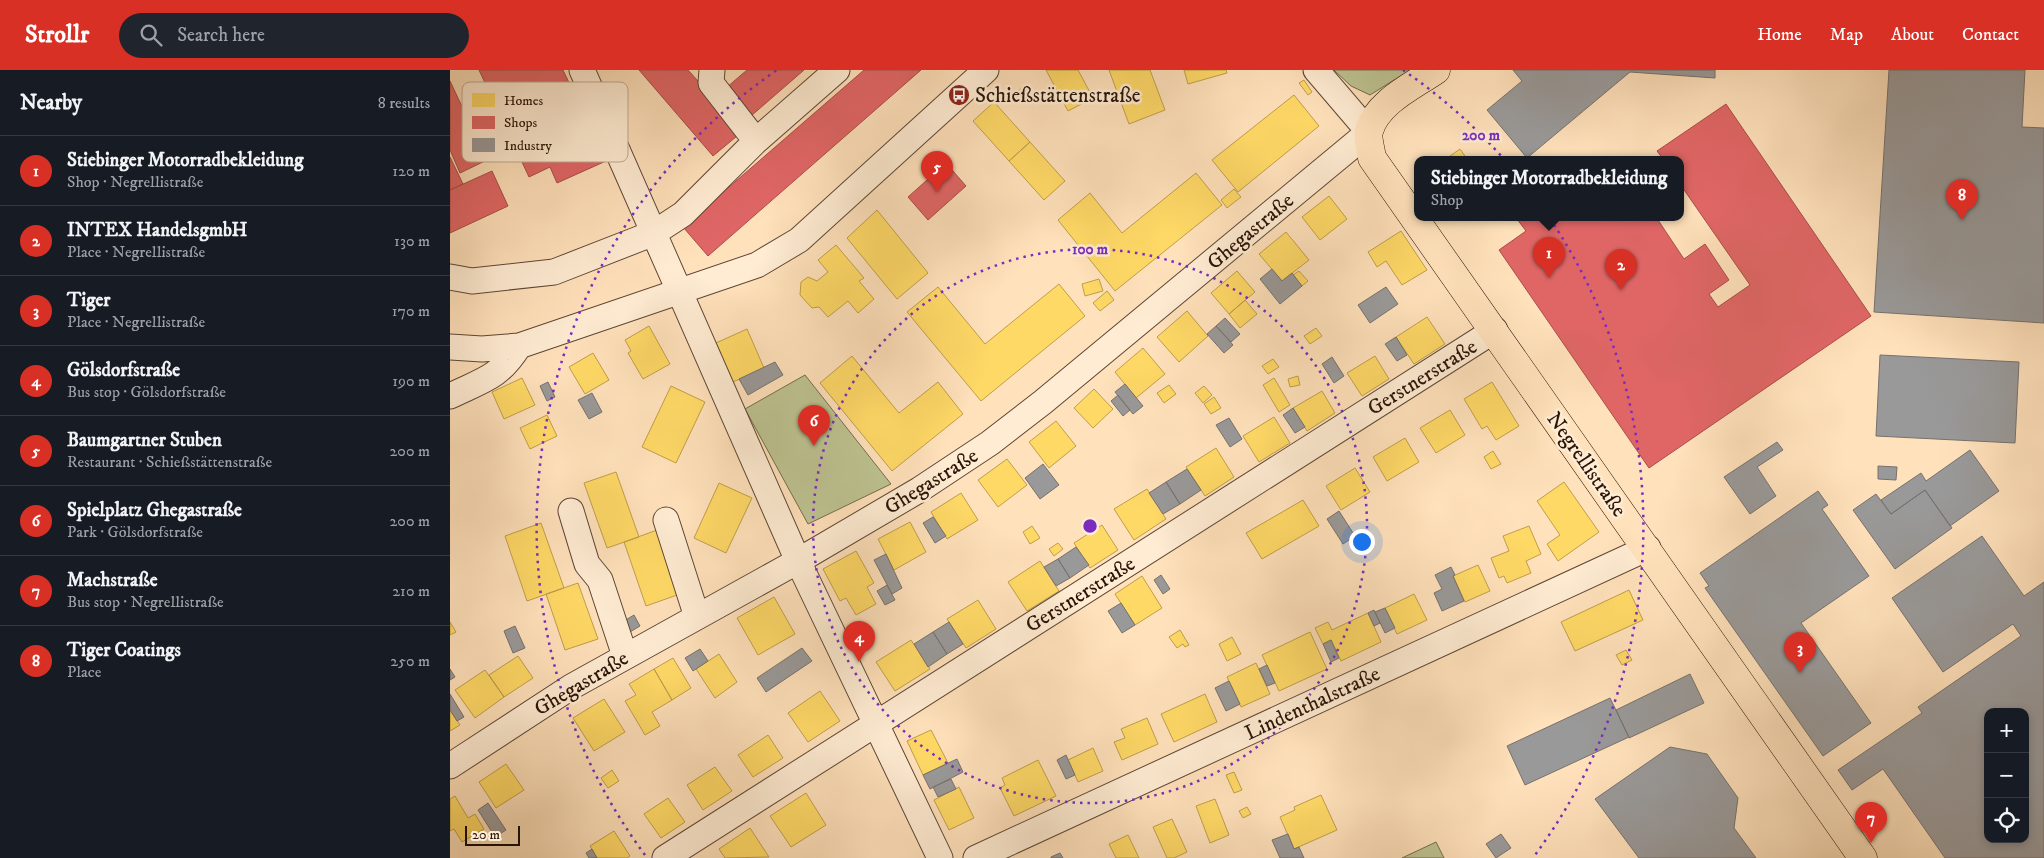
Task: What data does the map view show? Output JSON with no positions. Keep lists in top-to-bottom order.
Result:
{
  "streets": {
    "main road": ["Negrellistraße"],
    "street": ["Ghegastraße", "Gerstnerstraße", "Lindenthalstraße"]
  },
  "crossings": [
    ["Ghegastraße", "Negrellistraße"],
    ["Gerstnerstraße", "Negrellistraße"],
    ["Negrellistraße", "Lindenthalstraße"]
  ],
  "places": {
    "bus stop": ["Schießstättenstraße"]
  },
  "legend": ["Homes", "Shops", "Industry"],
  "scale_bar": "20 m",
  "page": {
    "header": "Strollr",
    "search": "Search here",
    "nav": [
      "Home",
      "Map",
      "About",
      "Contact"
    ],
    "heading": ["Nearby", "8 results"],
    "list": [
      {
        "mark": "1",
        "name": "Stiebinger Motorradbekleidung",
        "note": "Shop · Negrellistraße",
        "value": "120 m"
      },
      {
        "mark": "2",
        "name": "INTEX HandelsgmbH",
        "note": "Place · Negrellistraße",
        "value": "130 m"
      },
      {
        "mark": "3",
        "name": "Tiger",
        "note": "Place · Negrellistraße",
        "value": "170 m"
      },
      {
        "mark": "4",
        "name": "Gölsdorfstraße",
        "note": "Bus stop · Gölsdorfstraße",
        "value": "190 m"
      },
      {
        "mark": "5",
        "name": "Baumgartner Stuben",
        "note": "Restaurant · Schießstättenstraße",
        "value": "200 m"
      },
      {
        "mark": "6",
        "name": "Spielplatz Ghegastraße",
        "note": "Park · Gölsdorfstraße",
        "value": "200 m"
      },
      {
        "mark": "7",
        "name": "Machstraße",
        "note": "Bus stop · Negrellistraße",
        "value": "210 m"
      },
      {
        "mark": "8",
        "name": "Tiger Coatings",
        "note": "Place",
        "value": "250 m"
      }
    ],
    "pins": [
      "5",
      "8",
      "1",
      "2",
      "6",
      "4",
      "3",
      "7"
    ],
    "popup": ["Stiebinger Motorradbekleidung", "Shop"],
    "map_buttons": ["+", "−"],
    "scale": "20 m"
  },
  "rings": ["200 m", "100 m"]
}
